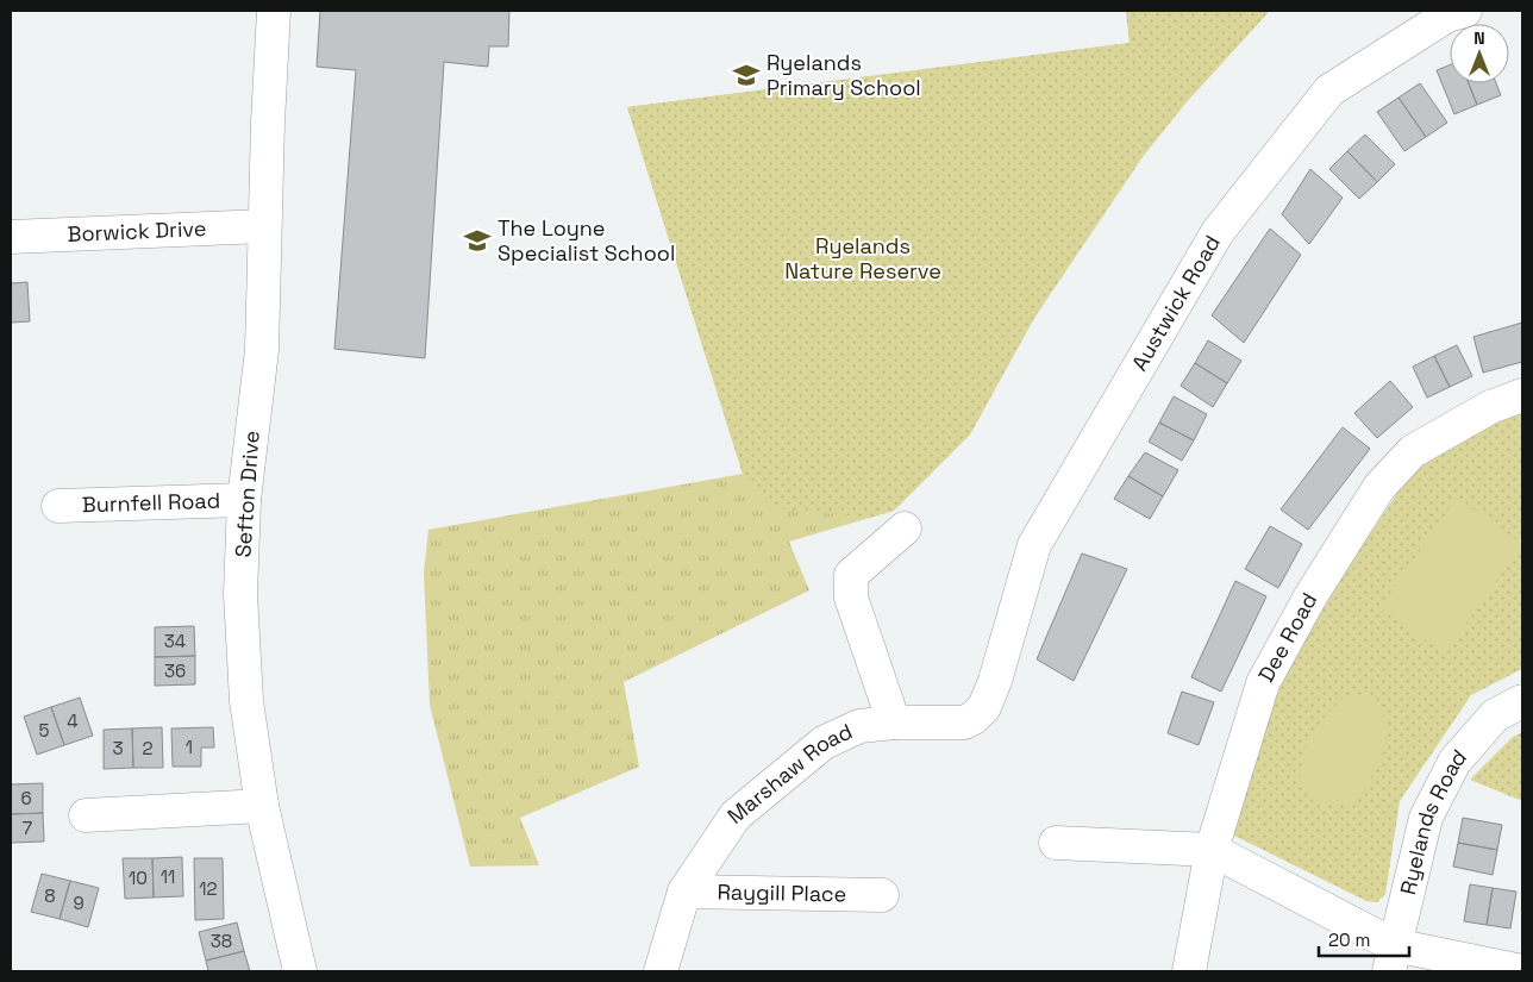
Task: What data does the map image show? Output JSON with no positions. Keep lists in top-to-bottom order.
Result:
{
  "streets": {
    "street": [
      "Borwick Drive",
      "Austwick Road",
      "Sefton Drive",
      "Burnfell Road",
      "Dee Road",
      "Marshaw Road",
      "Ryelands Road",
      "Raygill Place"
    ]
  },
  "crossings": [
    ["Borwick Drive", "Sefton Drive"],
    ["Austwick Road", "Marshaw Road"],
    ["Sefton Drive", "Burnfell Road"],
    ["Marshaw Road", "Raygill Place"]
  ],
  "parks": ["Ryelands Nature Reserve"],
  "places": {
    "school or university": ["Ryelands Primary School", "The Loyne Specialist School"]
  },
  "house_numbers": [
    "34",
    "36",
    "4",
    "5",
    "1",
    "3",
    "2",
    "6",
    "7",
    "11",
    "10",
    "12",
    "8",
    "9",
    "38"
  ],
  "scale_bar": "20 m",
  "north": "top"
}
